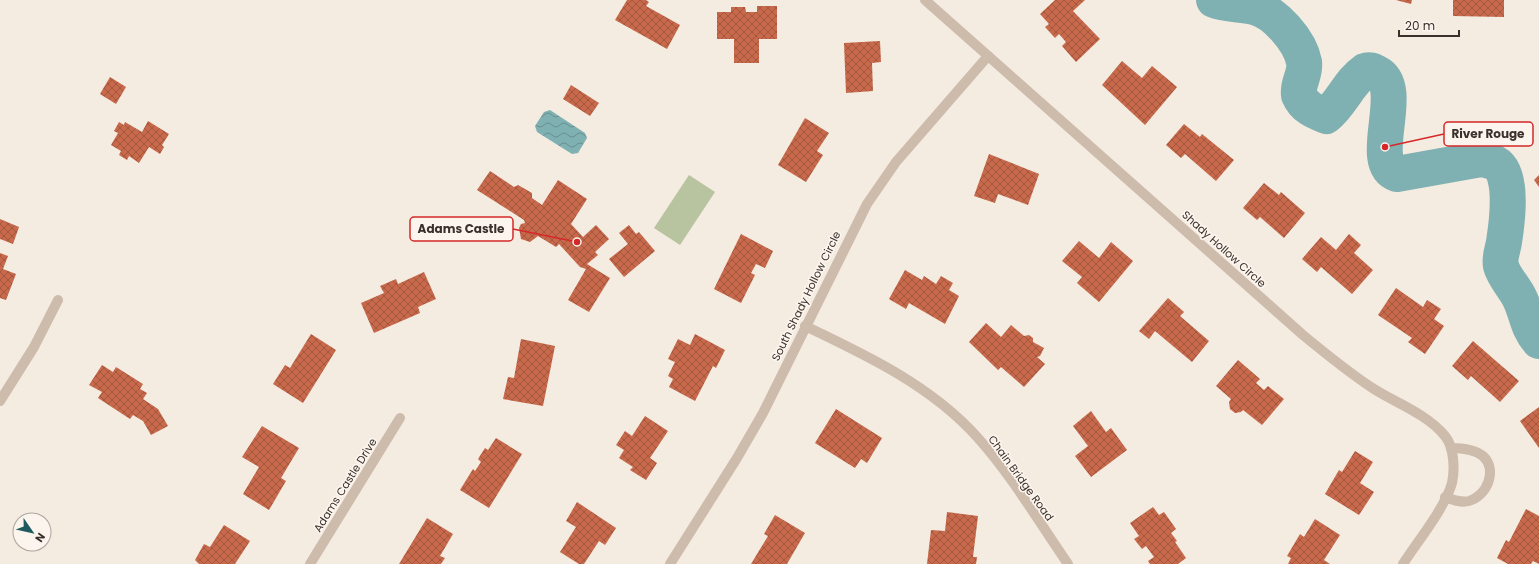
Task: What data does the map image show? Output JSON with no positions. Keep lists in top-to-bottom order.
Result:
{
  "streets": {
    "street": [
      "Shady Hollow Circle",
      "South Shady Hollow Circle",
      "Chain Bridge Road",
      "Adams Castle Drive"
    ]
  },
  "crossings": [
    ["Shady Hollow Circle", "South Shady Hollow Circle"],
    ["South Shady Hollow Circle", "Chain Bridge Road"]
  ],
  "places": ["River Rouge", "Adams Castle"],
  "scale_bar": "20 m",
  "north": "bottom right"
}
